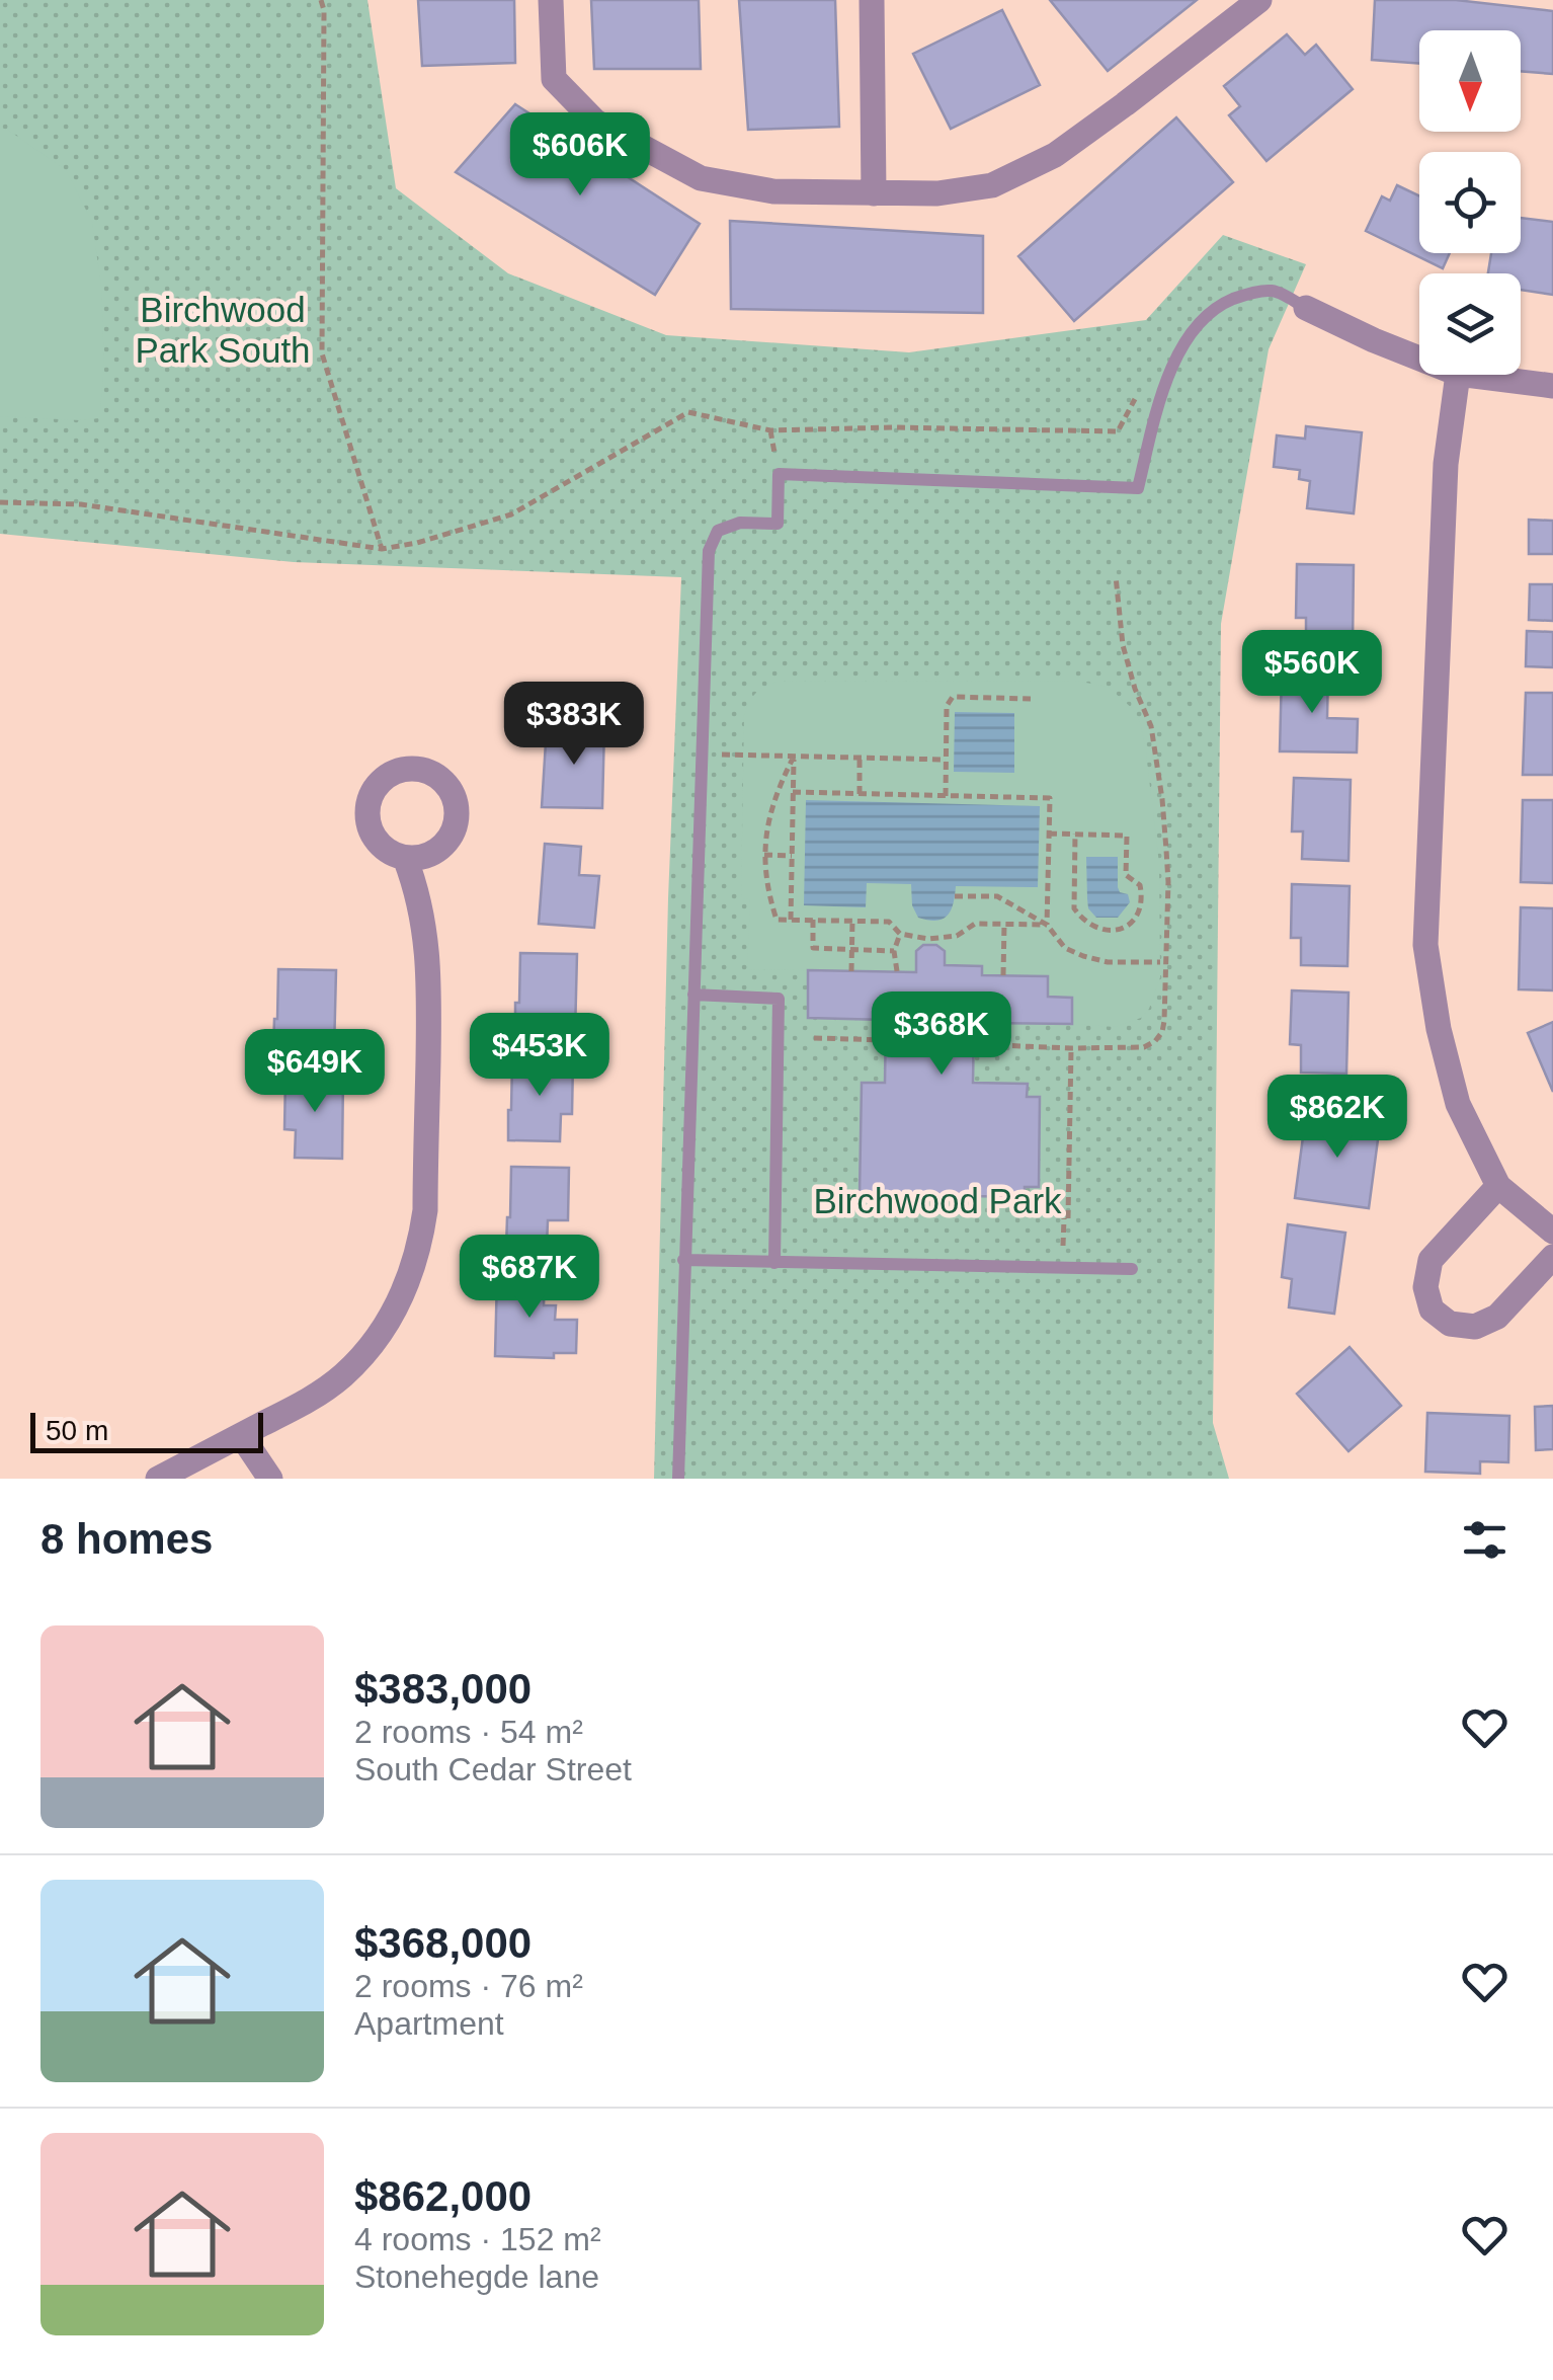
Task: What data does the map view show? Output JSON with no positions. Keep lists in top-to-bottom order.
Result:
{
  "parks": ["Birchwood Park South", "Birchwood Park"],
  "scale_bar": "50 m",
  "north": "bottom",
  "page": {
    "price": [
      "$606K",
      "$560K",
      "$383K",
      "$368K",
      "$453K",
      "$649K",
      "$862K",
      "$687K"
    ],
    "scale": "50 m",
    "heading": "8 homes",
    "list": [
      {
        "name": "$383,000",
        "note": "2 rooms · 54 m² · South Cedar Street"
      },
      {
        "name": "$368,000",
        "note": "2 rooms · 76 m² · Apartment"
      },
      {
        "name": "$862,000",
        "note": "4 rooms · 152 m² · Stonehegde lane"
      }
    ]
  }
}
